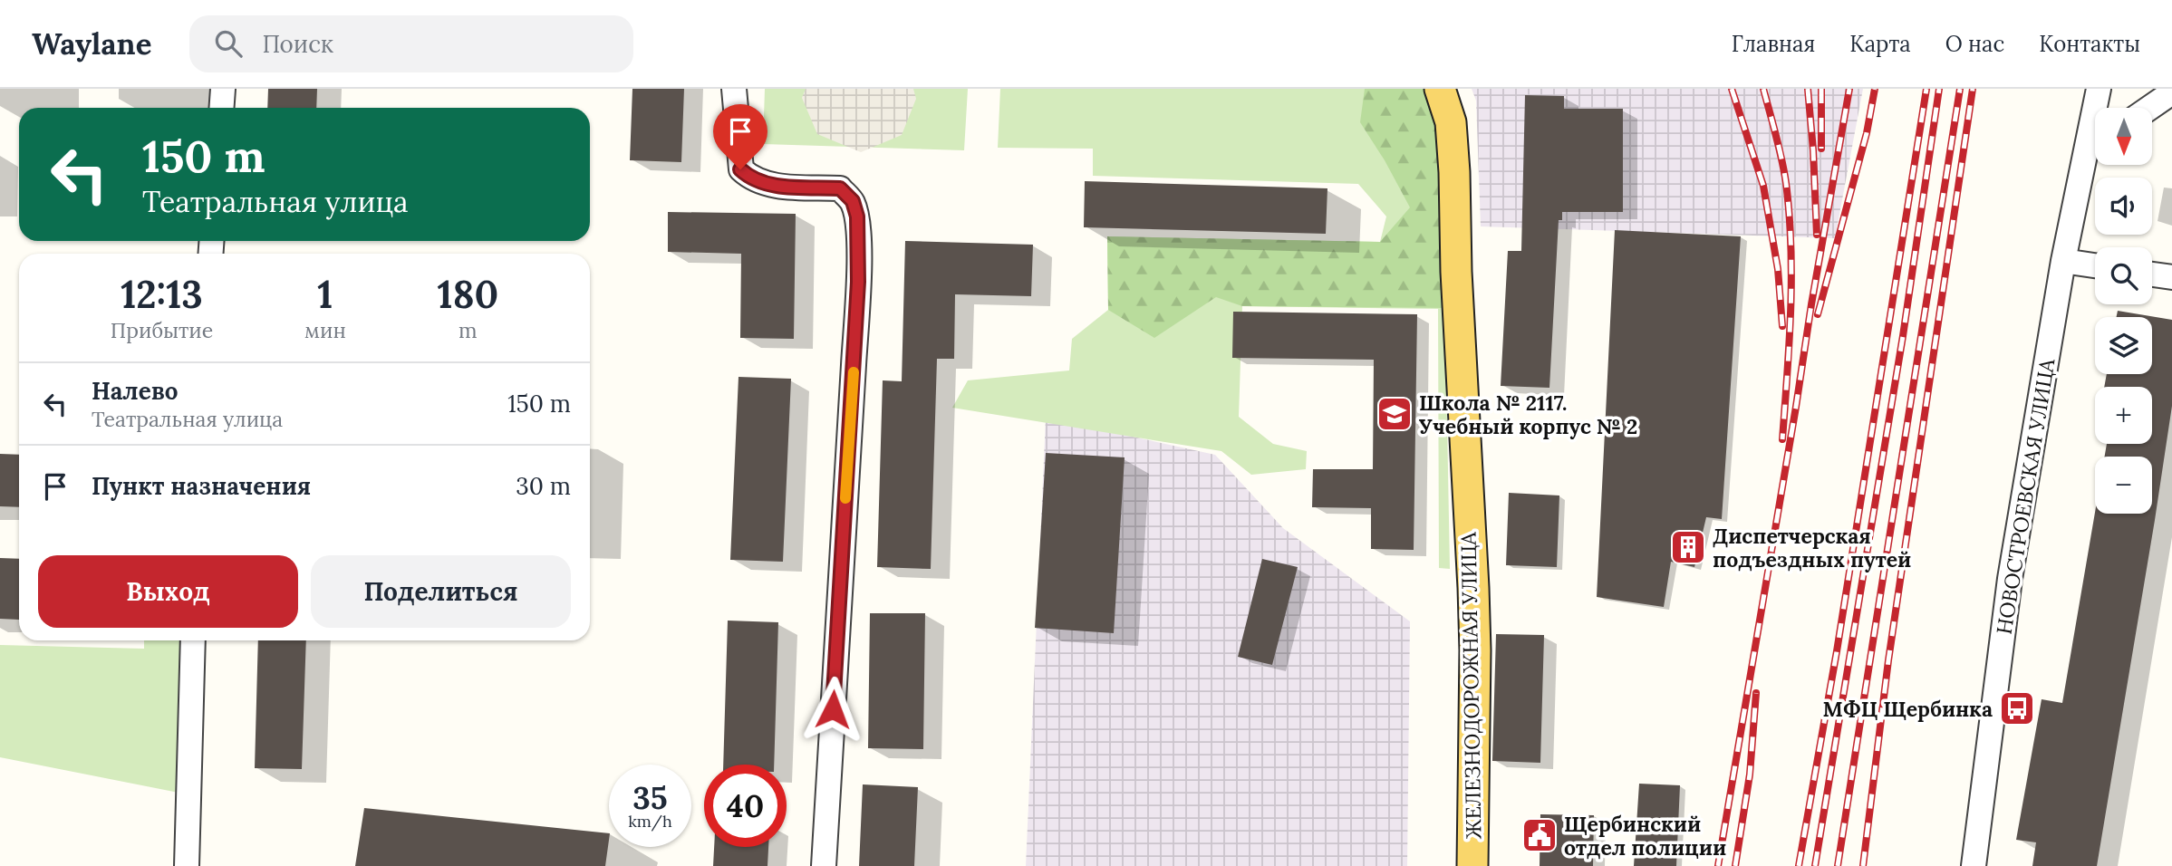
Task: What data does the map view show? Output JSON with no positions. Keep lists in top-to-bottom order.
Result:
{
  "streets": {
    "main road": ["ЖЕЛЕЗНОДОРОЖНАЯ УЛИЦА"],
    "street": ["НОВОСТРОЕВСКАЯ УЛИЦА"]
  },
  "places": {
    "school or university": ["Школа № 2117. Учебный корпус № 2"],
    "building": ["Диспетчерская подъездных путей"],
    "bus stop": ["МФЦ Щербинка"],
    "public building": ["Щербинский отдел полиции"]
  },
  "north": "bottom",
  "page": {
    "header": "Waylane",
    "search": "Поиск",
    "nav": [
      "Главная",
      "Карта",
      "О нас",
      "Контакты"
    ],
    "map_buttons": ["+", "−"],
    "turn": ["150 m", "Театральная улица"],
    "eta": [
      "12:13",
      "Прибытие",
      "1",
      "мин",
      "180",
      "m"
    ],
    "list": [
      {
        "name": "Налево",
        "note": "Театральная улица",
        "value": "150 m"
      },
      {
        "name": "Пункт назначения",
        "value": "30 m"
      }
    ],
    "buttons": ["Выход", "Поделиться"],
    "speed": "35 km/h",
    "limit": "40"
  }
}
